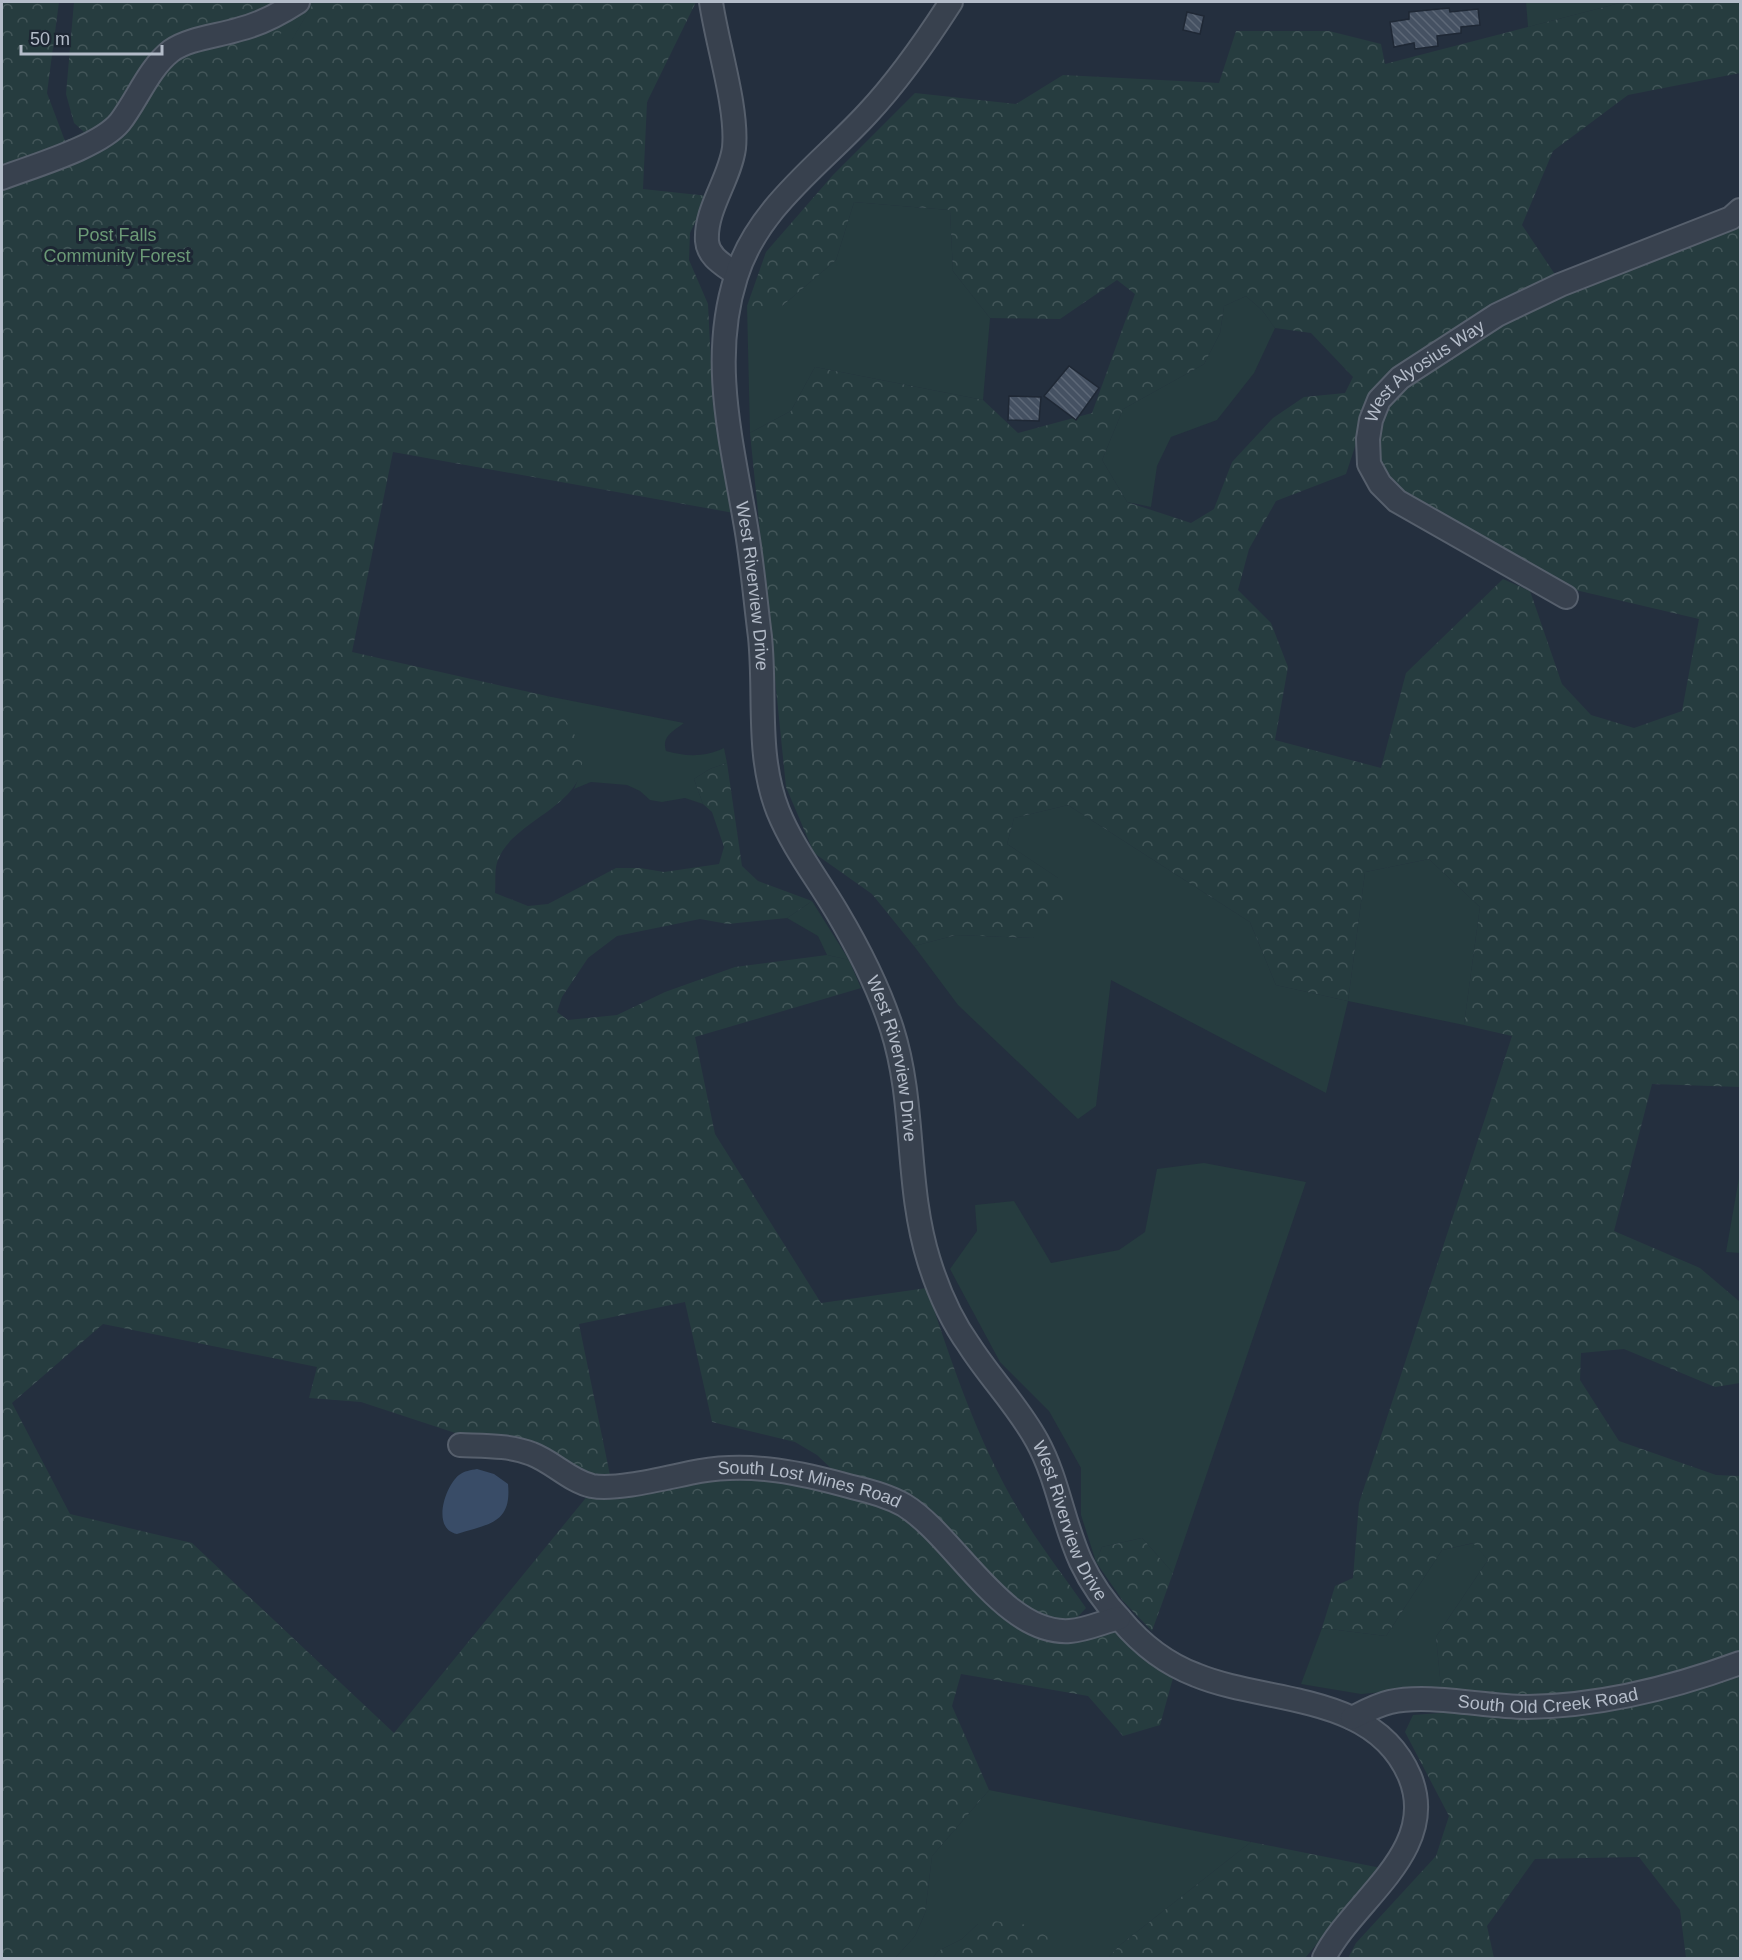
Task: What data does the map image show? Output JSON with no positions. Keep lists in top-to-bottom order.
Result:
{
  "streets": {
    "street": [
      "West Alyosius Way",
      "West Riverview Drive",
      "South Lost Mines Road",
      "South Old Creek Road"
    ]
  },
  "crossings": [
    ["West Riverview Drive", "South Lost Mines Road"],
    ["West Riverview Drive", "South Old Creek Road"]
  ],
  "parks": ["Post Falls Community Forest"],
  "scale_bar": "50 m"
}
